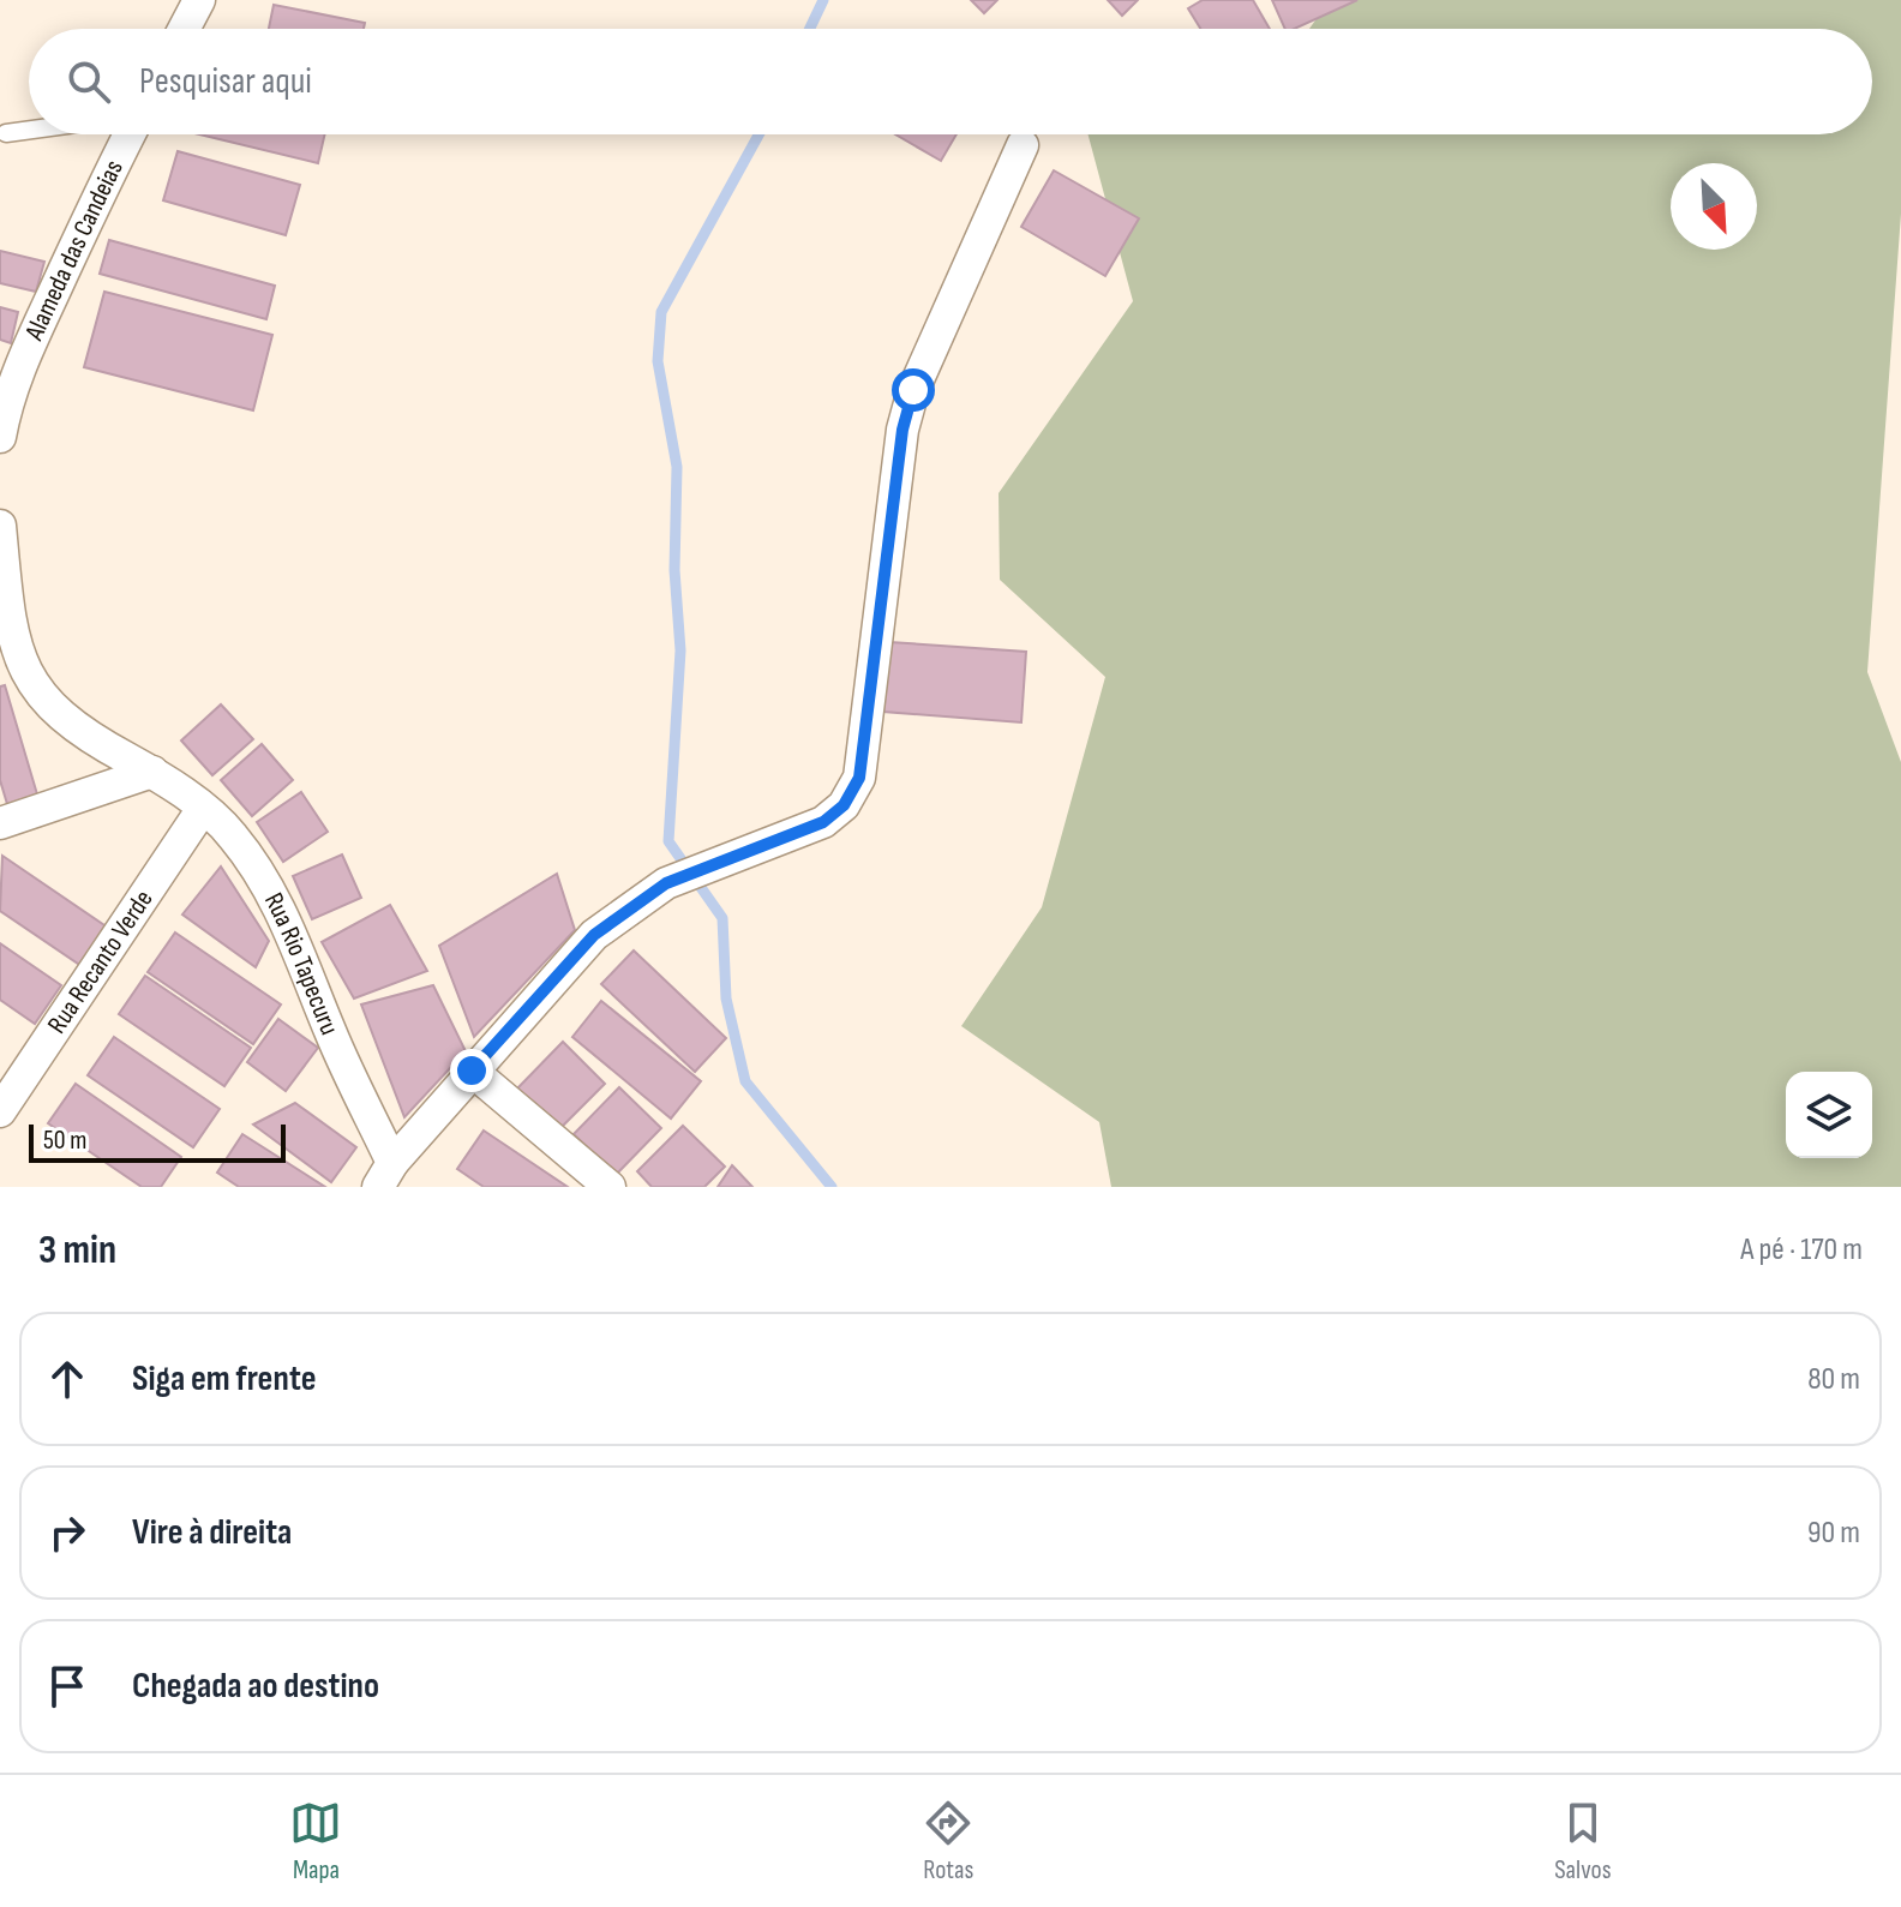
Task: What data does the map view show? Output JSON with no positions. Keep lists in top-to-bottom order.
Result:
{
  "streets": {
    "street": ["Alameda das Candeias", "Rua Recanto Verde", "Rua Rio Tapecuru"]
  },
  "crossings": [
    ["Rua Recanto Verde", "Rua Rio Tapecuru"]
  ],
  "scale_bar": "50 m",
  "north": "bottom right",
  "page": {
    "search": "Pesquisar aqui",
    "scale": "50 m",
    "heading": ["3 min", "A pé · 170 m"],
    "list": [
      ["Siga em frente", "80 m"],
      ["Vire à direita", "90 m"],
      "Chegada ao destino"
    ],
    "nav": ["Mapa", "Rotas", "Salvos"]
  }
}
